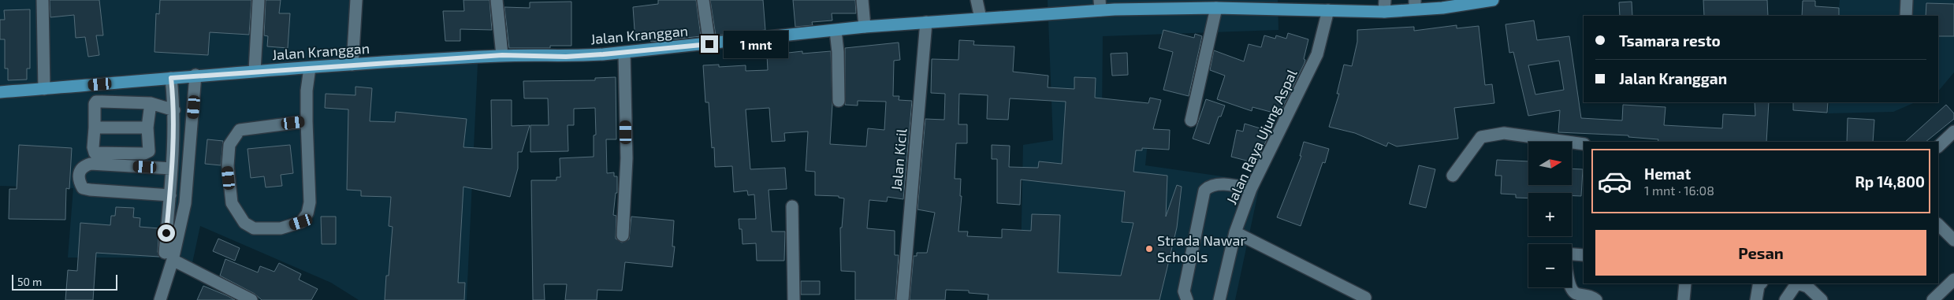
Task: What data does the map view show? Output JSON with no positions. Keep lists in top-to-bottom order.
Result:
{
  "streets": {
    "main road": ["Jalan Kranggan"],
    "street": ["Jalan Raya Ujung Aspal", "Jalan Kicil"]
  },
  "crossings": [
    ["Jalan Kranggan", "Jalan Raya Ujung Aspal"],
    ["Jalan Kranggan", "Jalan Kicil"]
  ],
  "places": ["Strada Nawar Schools"],
  "scale_bar": "50 m",
  "north": "right",
  "page": {
    "banner": ["Tsamara resto", "Jalan Kranggan"],
    "bubble": "1 mnt",
    "map_buttons": ["+", "−"],
    "list": [
      {
        "name": "Hemat",
        "note": "1 mnt · 16:08",
        "value": "Rp 14,800"
      }
    ],
    "buttons": "Pesan",
    "scale": "50 m"
  }
}
